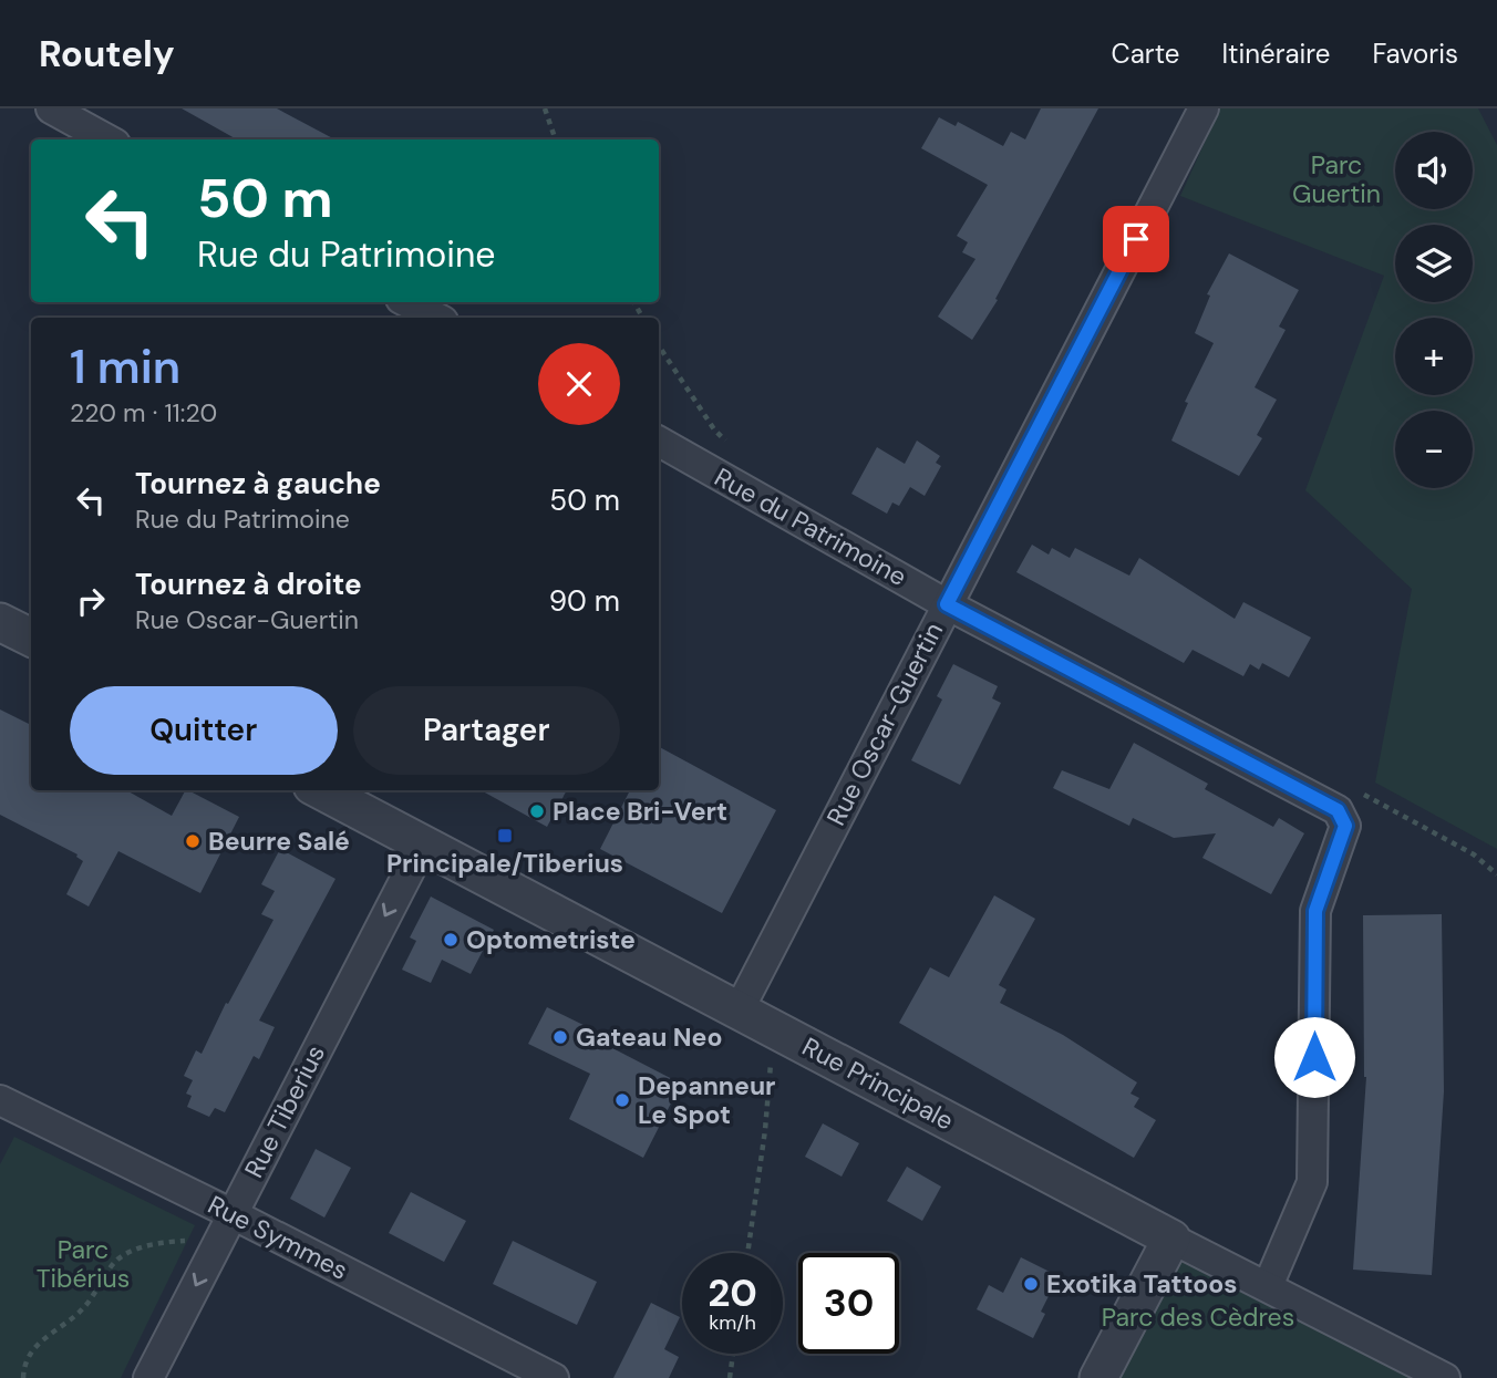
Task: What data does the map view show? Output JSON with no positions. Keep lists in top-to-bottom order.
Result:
{
  "streets": {
    "street": [
      "Rue du Patrimoine",
      "Rue Oscar-Guertin",
      "Rue Principale",
      "Rue Tiberius",
      "Rue Symmes"
    ]
  },
  "crossings": [
    ["Rue du Patrimoine", "Rue Oscar-Guertin"],
    ["Rue du Patrimoine", "Rue Principale"],
    ["Rue Oscar-Guertin", "Rue Principale"],
    ["Rue Principale", "Rue Tiberius"],
    ["Rue Tiberius", "Rue Symmes"]
  ],
  "one_way": ["Rue Tiberius"],
  "parks": ["Parc Guertin", "Parc Tibérius", "Parc des Cèdres"],
  "places": {
    "other": [
      "Place Bri-Vert",
      "Beurre Salé",
      "Optometriste",
      "Gateau Neo",
      "Depanneur Le Spot",
      "Exotika Tattoos"
    ],
    "transit": ["Principale/Tiberius"]
  },
  "page": {
    "header": "Routely",
    "nav": ["Carte", "Itinéraire", "Favoris"],
    "map_buttons": ["+", "−"],
    "turn": ["50 m", "Rue du Patrimoine"],
    "heading": ["1 min", "220 m · 11:20"],
    "list": [
      {
        "name": "Tournez à gauche",
        "note": "Rue du Patrimoine",
        "value": "50 m"
      },
      {
        "name": "Tournez à droite",
        "note": "Rue Oscar-Guertin",
        "value": "90 m"
      }
    ],
    "buttons": ["Quitter", "Partager"],
    "speed": "20 km/h",
    "limit": "30"
  }
}
